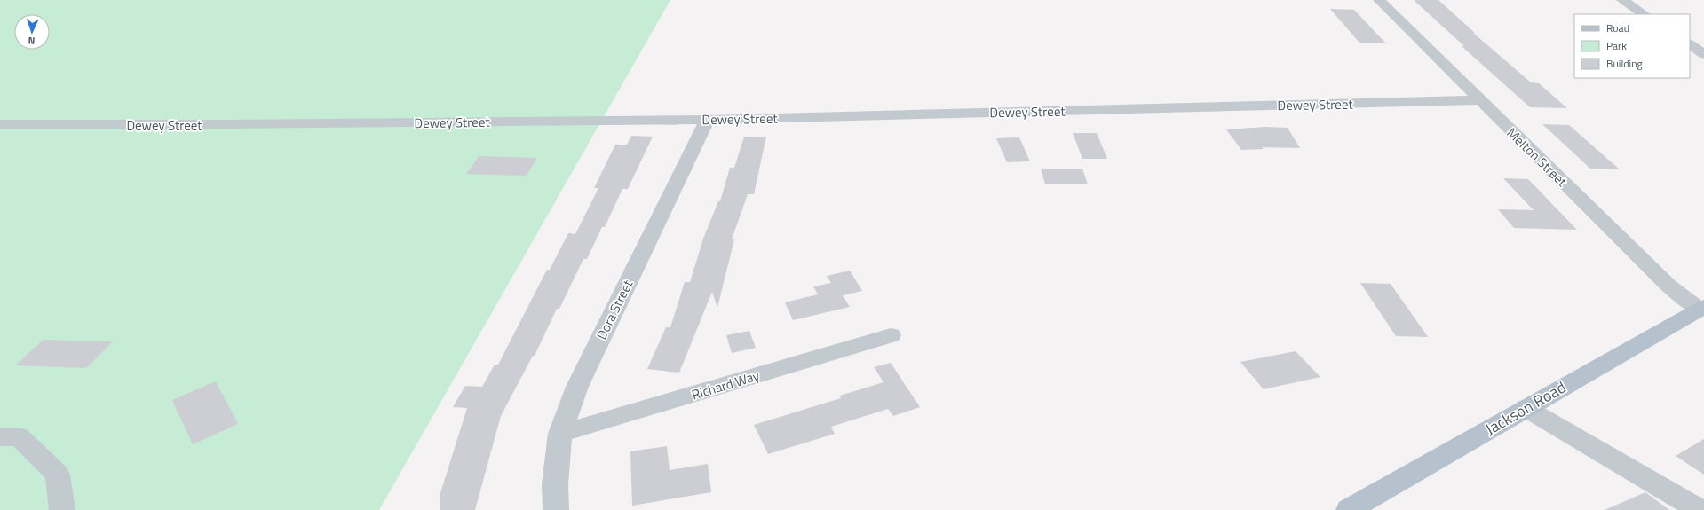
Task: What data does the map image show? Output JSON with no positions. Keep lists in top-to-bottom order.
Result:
{
  "streets": {
    "main road": ["Jackson Road"],
    "street": [
      "Dewey Street",
      "Melton Street",
      "Dora Street",
      "Richard Way"
    ]
  },
  "crossings": [
    ["Dewey Street", "Melton Street"],
    ["Dewey Street", "Dora Street"],
    ["Melton Street", "Jackson Road"],
    ["Dora Street", "Richard Way"]
  ],
  "legend": ["Road", "Park", "Building"],
  "north": "bottom"
}
